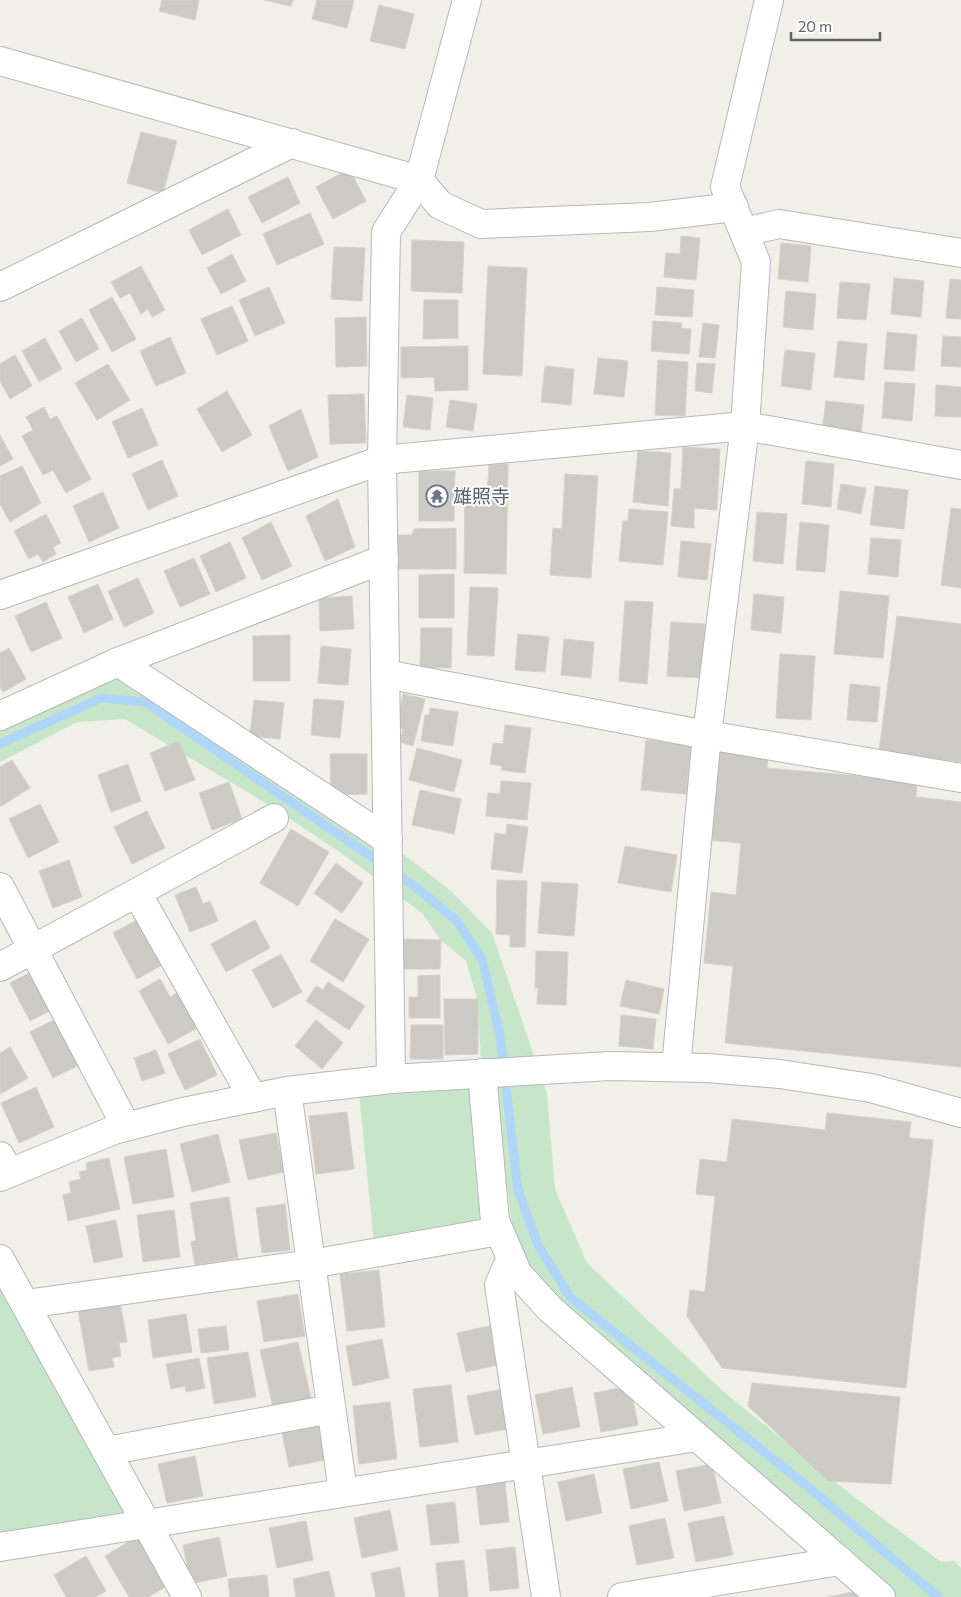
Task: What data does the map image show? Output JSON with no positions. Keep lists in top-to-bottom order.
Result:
{
  "places": {
    "temple": ["雄照寺"]
  },
  "scale_bar": "20 m"
}
